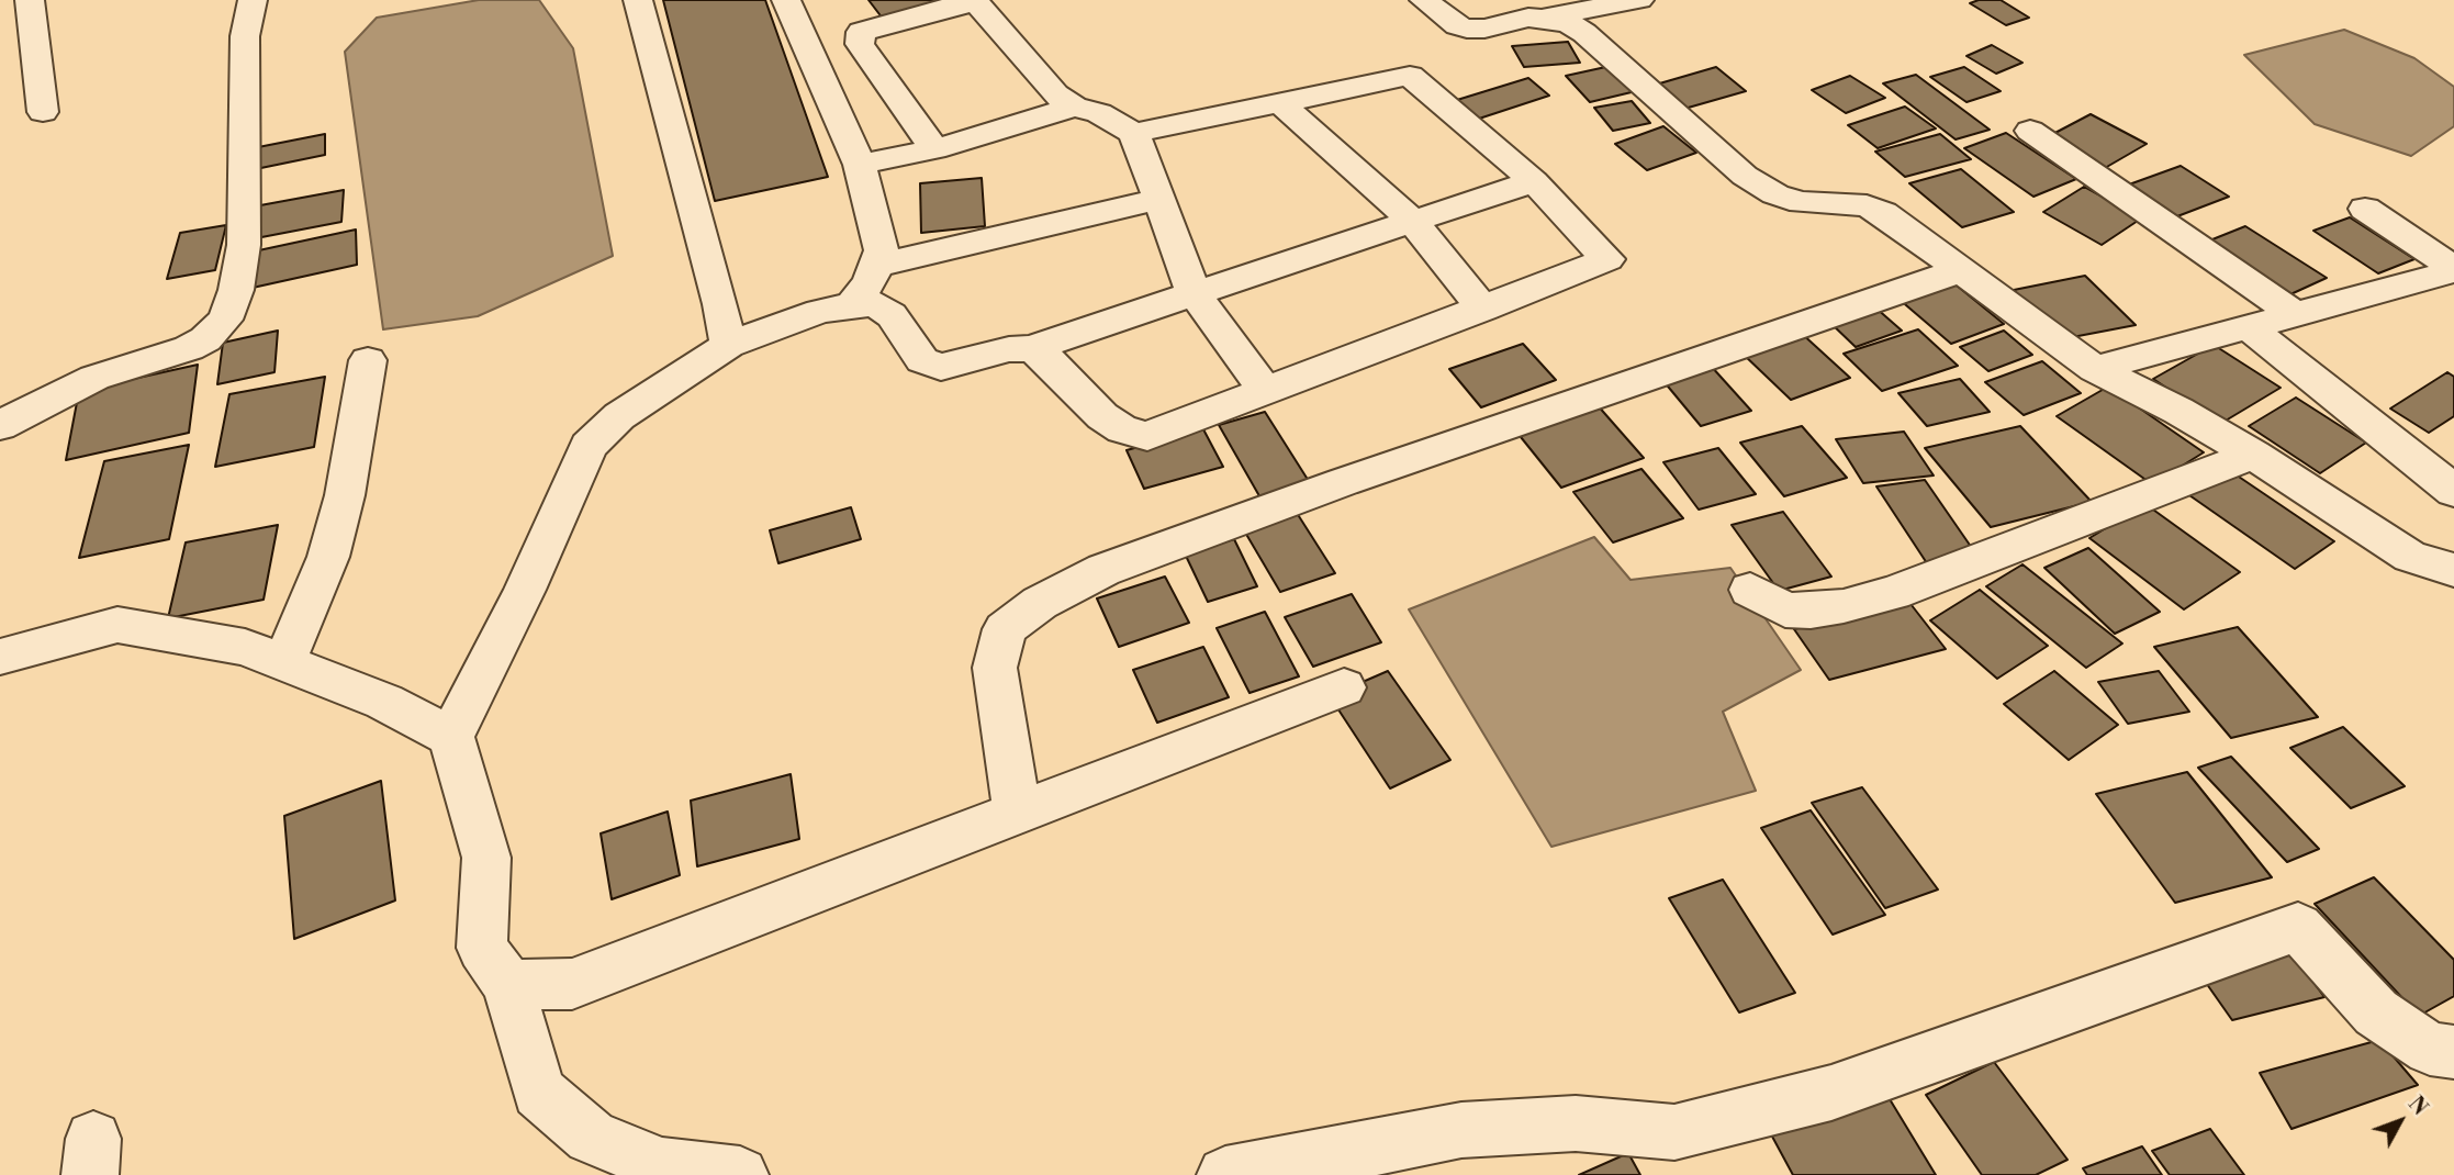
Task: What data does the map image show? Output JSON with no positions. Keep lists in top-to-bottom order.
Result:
{
  "north": "top right"
}
